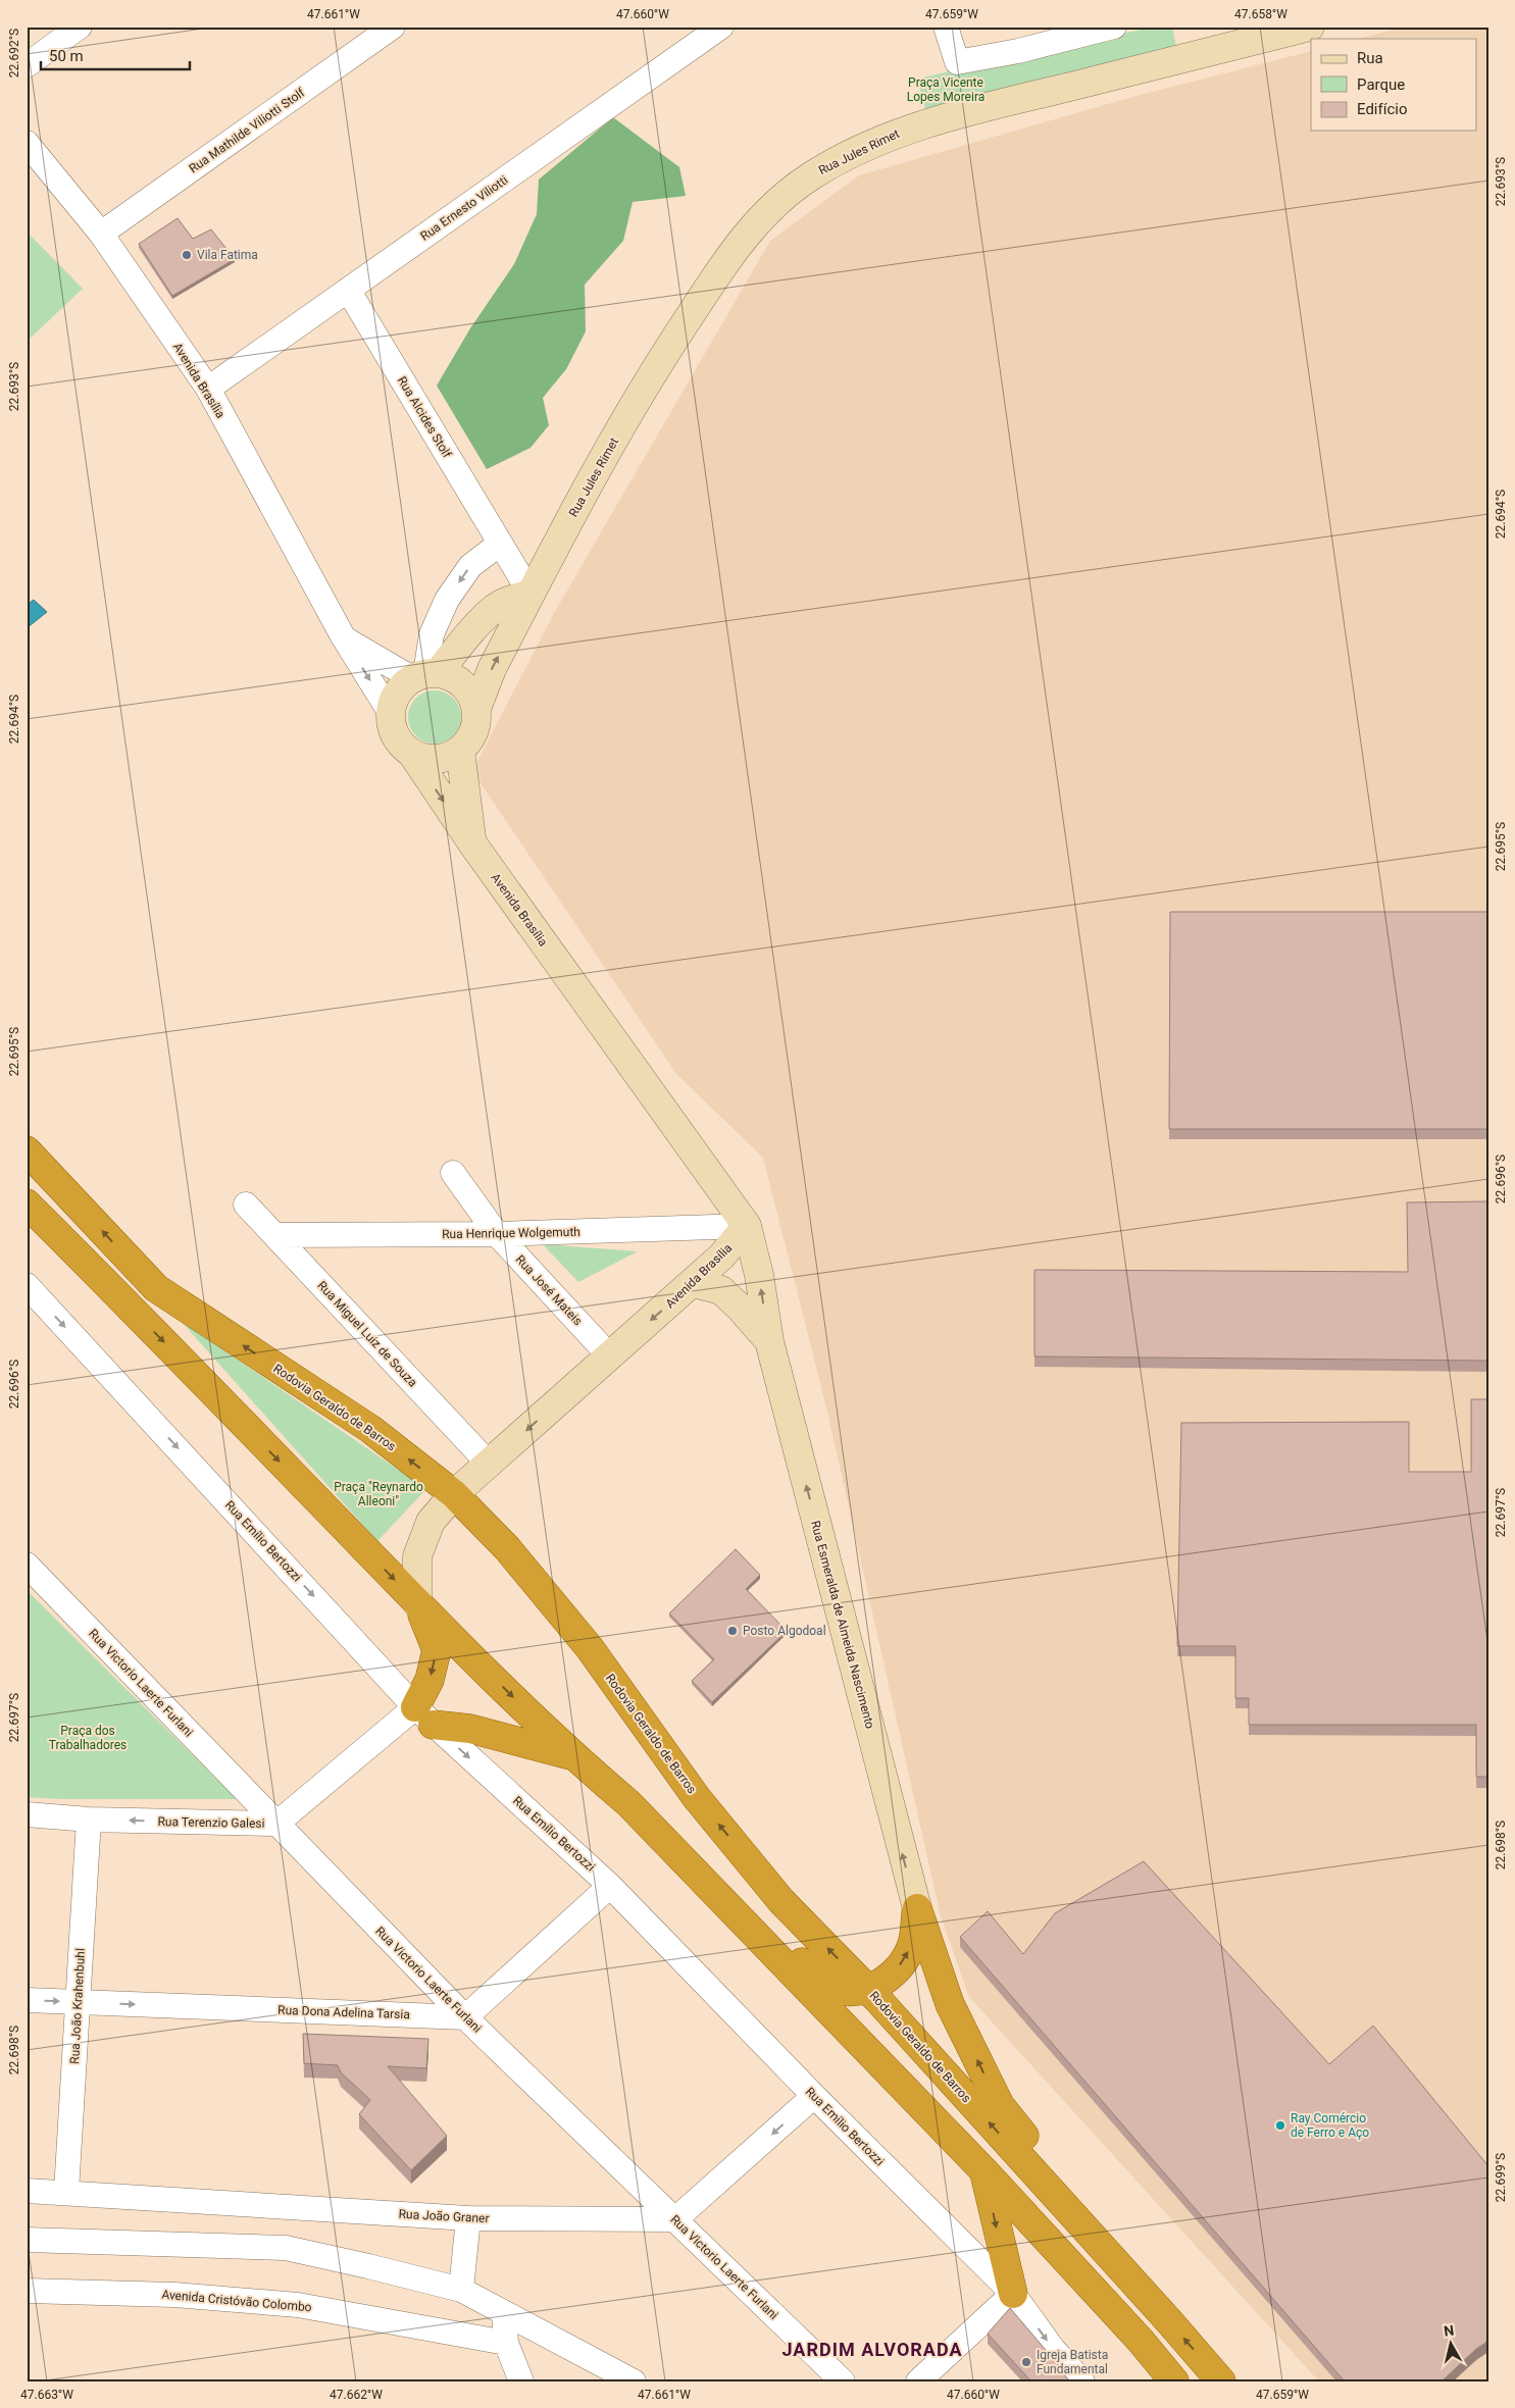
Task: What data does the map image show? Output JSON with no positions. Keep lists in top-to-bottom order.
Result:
{
  "streets": {
    "highway": ["Rodovia Geraldo de Barros"],
    "main road": ["Rua Jules Rimet", "Avenida Brasília", "Rua Esmeralda de Almeida Nascimento"],
    "street": [
      "Rua Mathilde Viliotti Stolf",
      "Rua Ernesto Viliotti",
      "Rua Alcides Stolf",
      "Rua Henrique Wolgemuth",
      "Rua José Mateis",
      "Rua Miguel Luiz de Souza",
      "Rua Emílio Bertozzi",
      "Rua Victorio Laerte Furlani",
      "Rua Terenzio Galesi",
      "Rua João Krahenbuhl",
      "Rua Dona Adelina Tarsia",
      "Rua João Graner",
      "Avenida Cristóvão Colombo"
    ]
  },
  "crossings": [
    ["Rua Mathilde Viliotti Stolf", "Avenida Brasília"],
    ["Rua Jules Rimet", "Avenida Brasília"],
    ["Rua Jules Rimet", "Rua Alcides Stolf"],
    ["Rua Ernesto Viliotti", "Avenida Brasília"],
    ["Rua Ernesto Viliotti", "Rua Alcides Stolf"],
    ["Avenida Brasília", "Rua Henrique Wolgemuth"],
    ["Avenida Brasília", "Rua José Mateis"],
    ["Avenida Brasília", "Rua Miguel Luiz de Souza"],
    ["Avenida Brasília", "Rodovia Geraldo de Barros"],
    ["Avenida Brasília", "Rua Esmeralda de Almeida Nascimento"],
    ["Rua Henrique Wolgemuth", "Rua José Mateis"],
    ["Rua Henrique Wolgemuth", "Rua Miguel Luiz de Souza"],
    ["Rua Henrique Wolgemuth", "Rua Esmeralda de Almeida Nascimento"],
    ["Rua Emílio Bertozzi", "Rua Terenzio Galesi"],
    ["Rua Victorio Laerte Furlani", "Rua Terenzio Galesi"],
    ["Rua Victorio Laerte Furlani", "Rua Dona Adelina Tarsia"],
    ["Rua Victorio Laerte Furlani", "Rua João Graner"],
    ["Rua Terenzio Galesi", "Rua João Krahenbuhl"],
    ["Rua João Krahenbuhl", "Rua Dona Adelina Tarsia"],
    ["Rua João Krahenbuhl", "Rua João Graner"]
  ],
  "one_way": [
    "Rua Emílio Bertozzi",
    "Rua Esmeralda de Almeida Nascimento",
    "Rua Terenzio Galesi",
    "Rua Dona Adelina Tarsia"
  ],
  "districts": ["JARDIM ALVORADA"],
  "parks": ["Praça Vicente Lopes Moreira", "Praça \"Reynardo Alleoni\"", "Praça dos Trabalhadores"],
  "places": [
    "Vila Fatima",
    "Posto Algodoal",
    "Ray Comércio de Ferro e Aço",
    "Igreja Batista Fundamental"
  ],
  "legend": ["Rua", "Parque", "Edifício"],
  "scale_bar": "50 m",
  "north": "top",
  "coordinates": [
    "47.661°W",
    "47.660°W",
    "47.659°W",
    "47.658°W",
    "22.692°S",
    "22.693°S",
    "22.694°S",
    "22.695°S",
    "22.696°S",
    "22.697°S",
    "22.698°S",
    "22.699°S",
    "47.663°W",
    "47.662°W"
  ]
}
